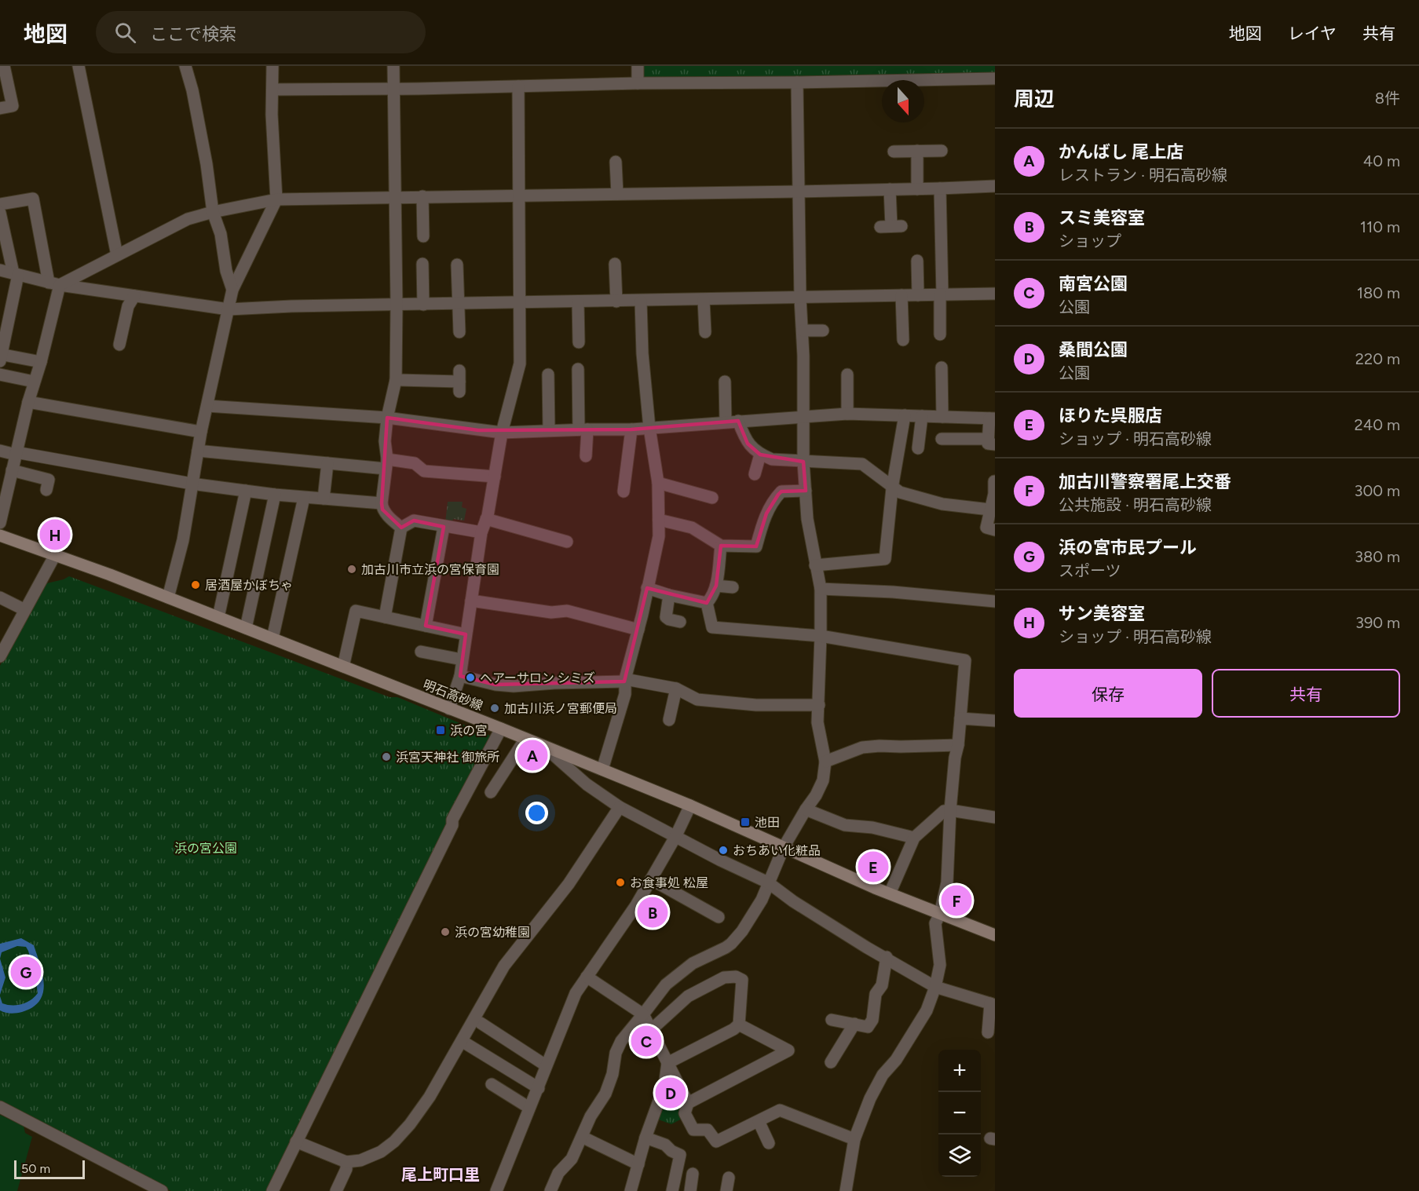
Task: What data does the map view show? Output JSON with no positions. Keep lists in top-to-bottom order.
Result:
{
  "streets": {
    "main road": ["明石高砂線"]
  },
  "districts": ["尾上町口里"],
  "parks": ["浜の宮公園"],
  "places": {
    "other": [
      "加古川市立浜の宮保育園",
      "居酒屋かぼちゃ",
      "ヘアーサロン シミズ",
      "加古川浜ノ宮郵便局",
      "浜宮天神社 御旅所",
      "おちあい化粧品",
      "お食事処 松屋",
      "浜の宮幼稚園"
    ],
    "transit": ["浜の宮", "池田"]
  },
  "scale_bar": "50 m",
  "north": "bottom",
  "page": {
    "header": "地図",
    "search": "ここで検索",
    "nav": ["地図", "レイヤ", "共有"],
    "heading": ["周辺", "8件"],
    "list": [
      {
        "mark": "A",
        "name": "かんばし 尾上店",
        "note": "レストラン · 明石高砂線",
        "value": "40 m"
      },
      {
        "mark": "B",
        "name": "スミ美容室",
        "note": "ショップ",
        "value": "110 m"
      },
      {
        "mark": "C",
        "name": "南宮公園",
        "note": "公園",
        "value": "180 m"
      },
      {
        "mark": "D",
        "name": "桑間公園",
        "note": "公園",
        "value": "220 m"
      },
      {
        "mark": "E",
        "name": "ほりた呉服店",
        "note": "ショップ · 明石高砂線",
        "value": "240 m"
      },
      {
        "mark": "F",
        "name": "加古川警察署尾上交番",
        "note": "公共施設 · 明石高砂線",
        "value": "300 m"
      },
      {
        "mark": "G",
        "name": "浜の宮市民プール",
        "note": "スポーツ",
        "value": "380 m"
      },
      {
        "mark": "H",
        "name": "サン美容室",
        "note": "ショップ · 明石高砂線",
        "value": "390 m"
      }
    ],
    "pins": [
      "H",
      "A",
      "E",
      "F",
      "B",
      "G",
      "C",
      "D"
    ],
    "buttons": ["保存", "共有"],
    "map_buttons": ["+", "−"],
    "scale": "50 m"
  }
}
